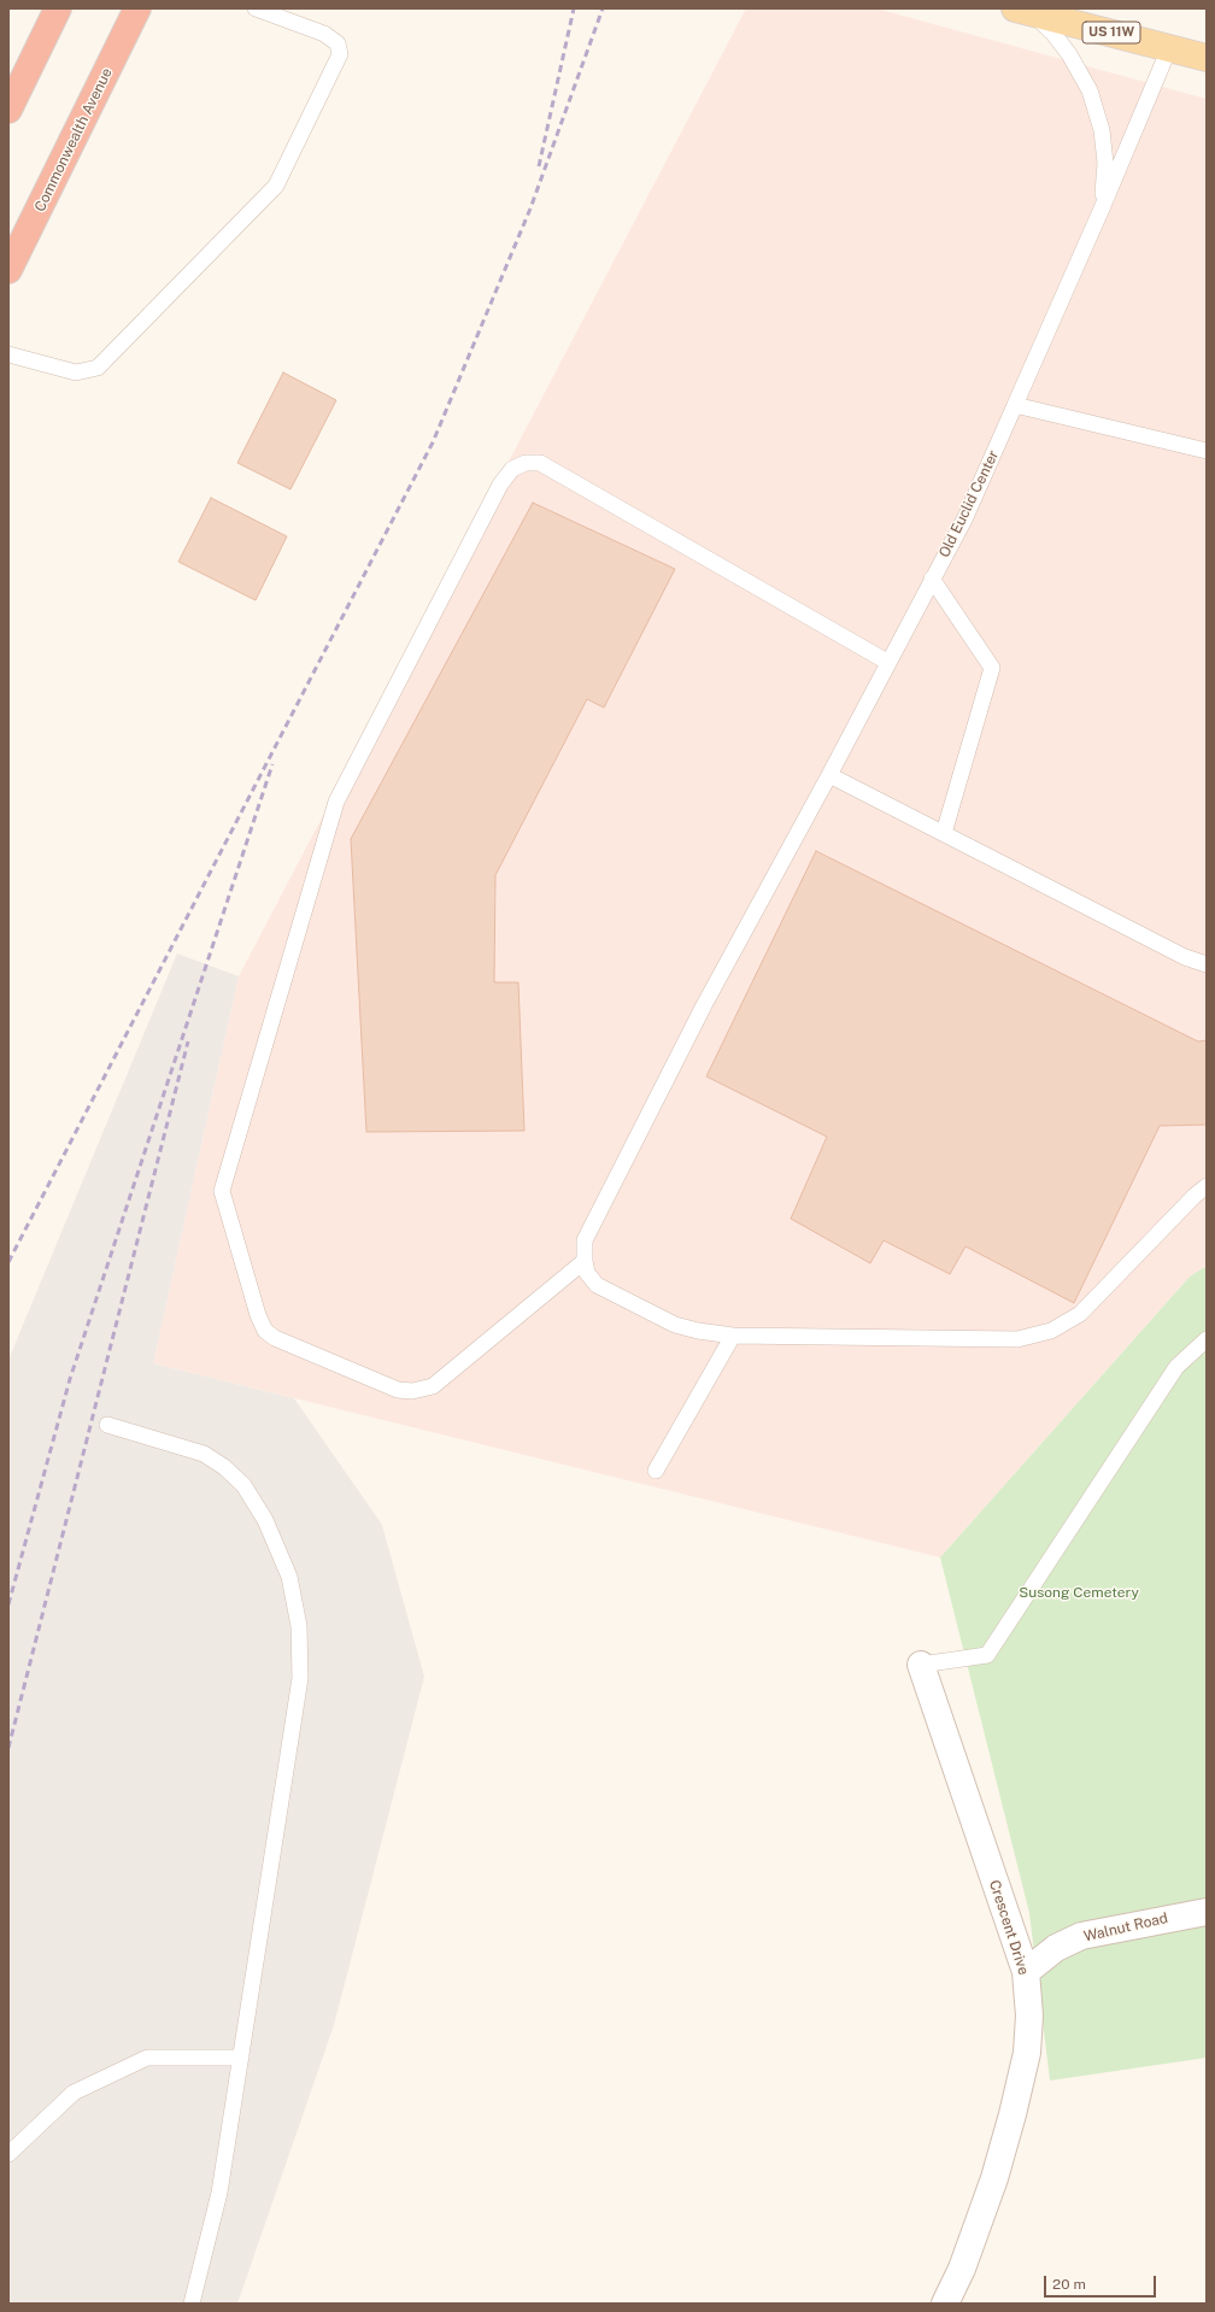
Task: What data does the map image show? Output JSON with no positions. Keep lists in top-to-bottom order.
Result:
{
  "streets": {
    "highway": ["Commonwealth Avenue"],
    "main road": ["US 11W"],
    "street": ["Crescent Drive", "Walnut Road"],
    "lane": ["Old Euclid Center"]
  },
  "crossings": [
    ["US 11W", "Old Euclid Center"],
    ["Crescent Drive", "Walnut Road"]
  ],
  "parks": ["Susong Cemetery"],
  "scale_bar": "20 m"
}
